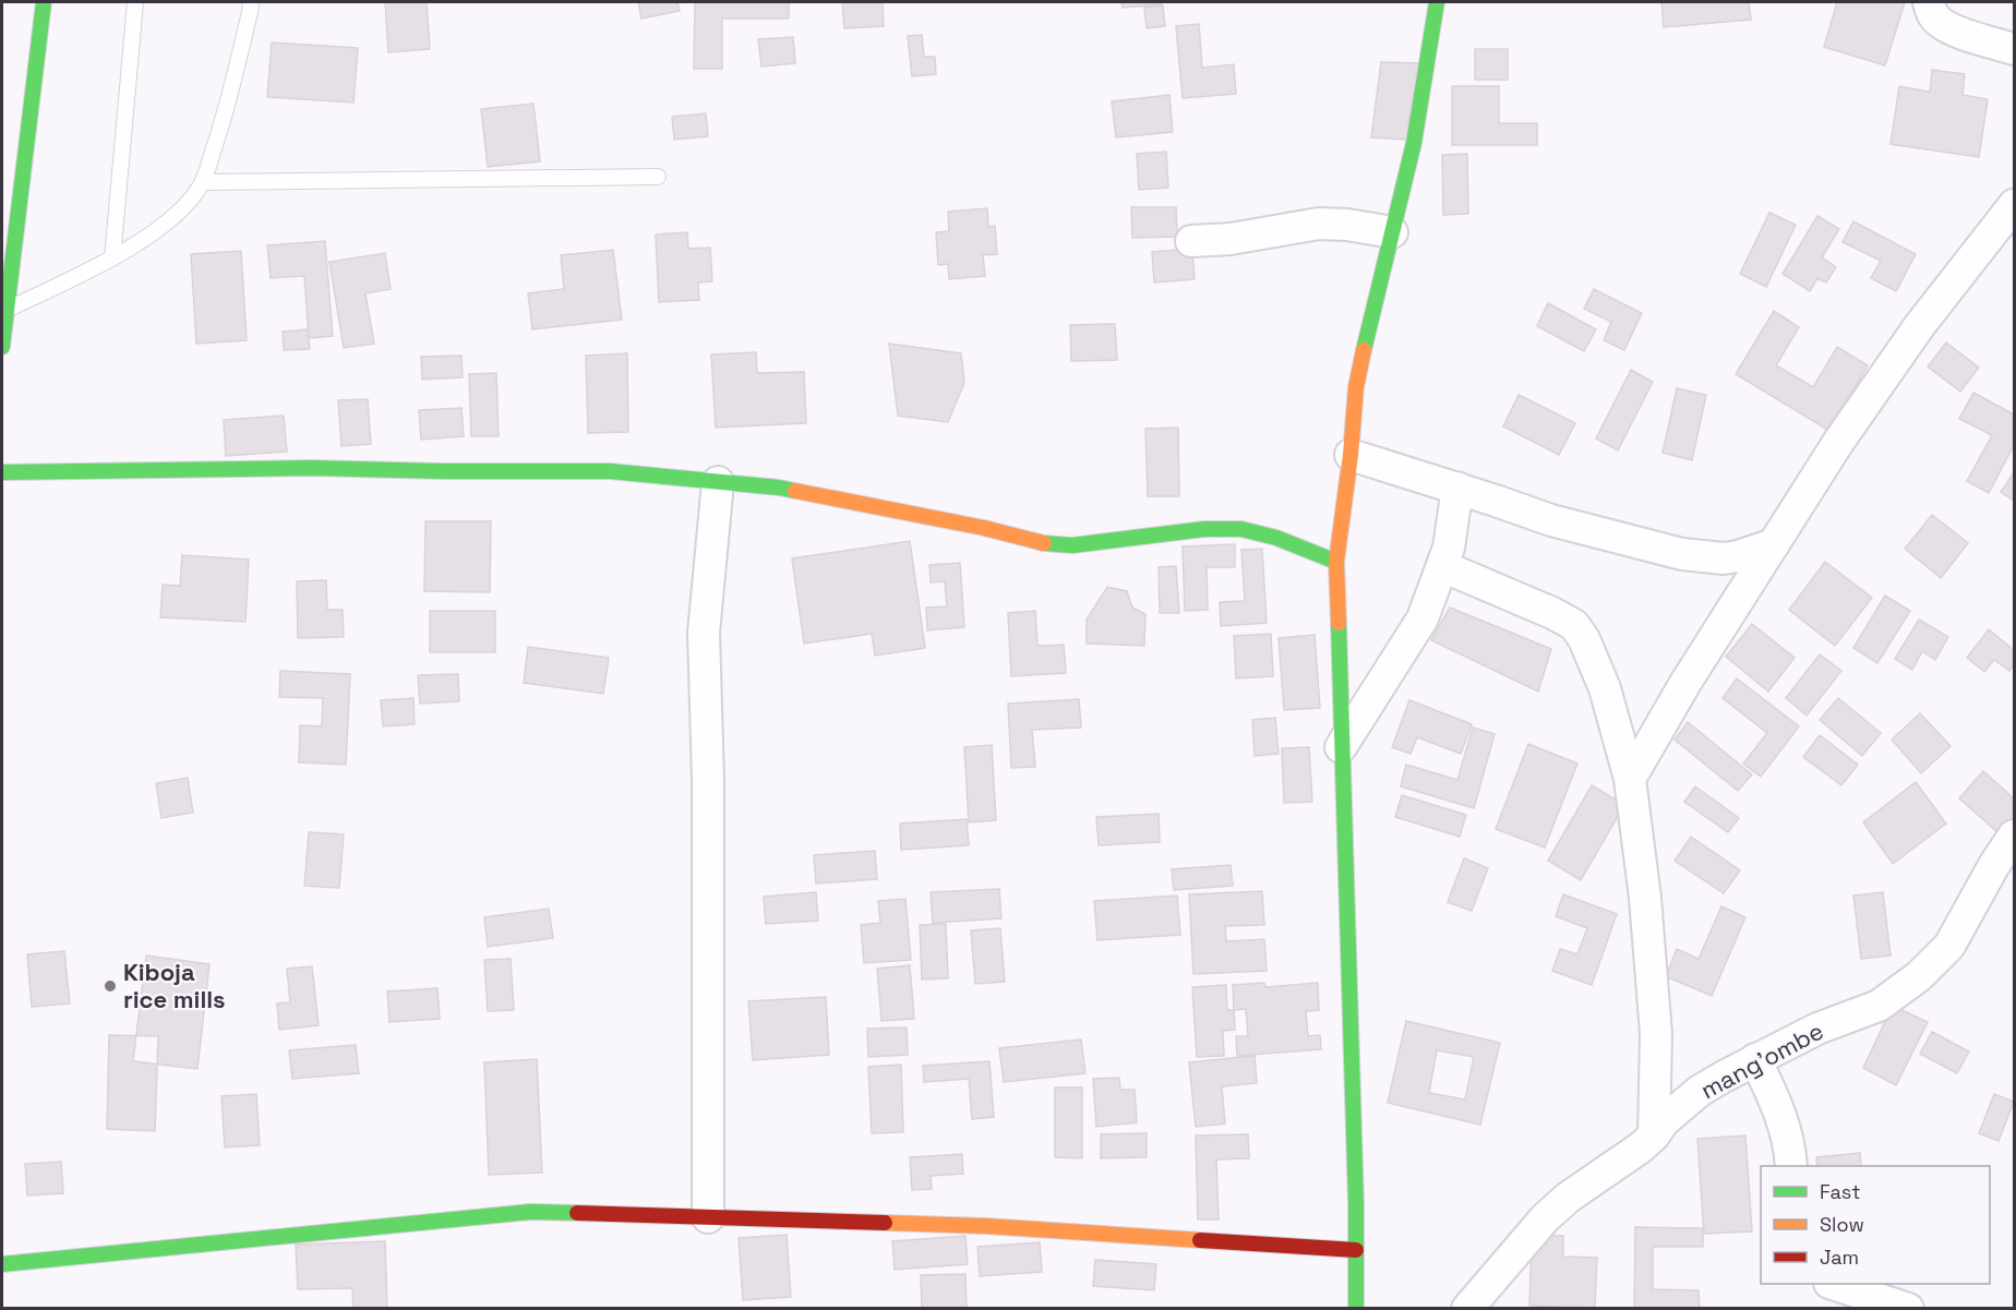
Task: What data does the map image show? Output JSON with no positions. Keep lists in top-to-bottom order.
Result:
{
  "streets": {
    "street": ["mang'ombe"]
  },
  "places": ["Kiboja rice mills"],
  "legend": ["Fast", "Slow", "Jam"]
}
